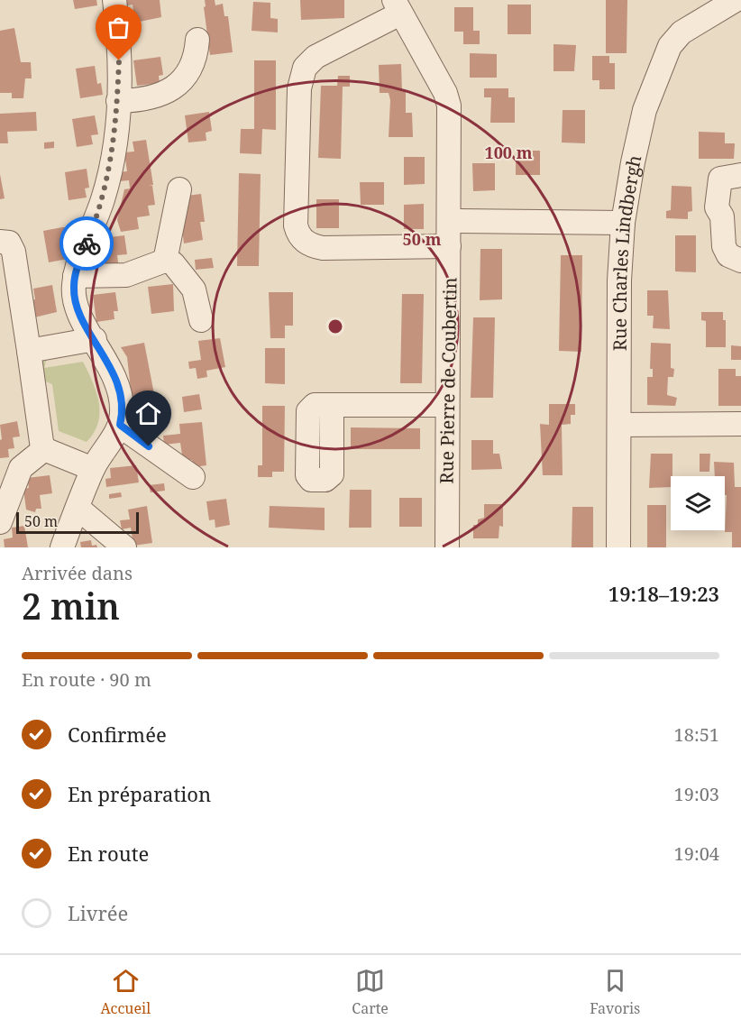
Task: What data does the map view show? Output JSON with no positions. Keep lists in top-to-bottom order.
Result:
{
  "streets": {
    "street": ["Rue Charles Lindbergh", "Rue Pierre de Coubertin"]
  },
  "scale_bar": "50 m",
  "page": {
    "scale": "50 m",
    "heading": ["2 min", "Arrivée dans", "19:18–19:23"],
    "bar": "En route · 90 m",
    "list": [
      ["Confirmée", "18:51"],
      ["En préparation", "19:03"],
      ["En route", "19:04"],
      "Livrée"
    ],
    "tabs": ["Accueil", "Carte", "Favoris"]
  },
  "rings": ["100 m", "50 m"]
}
